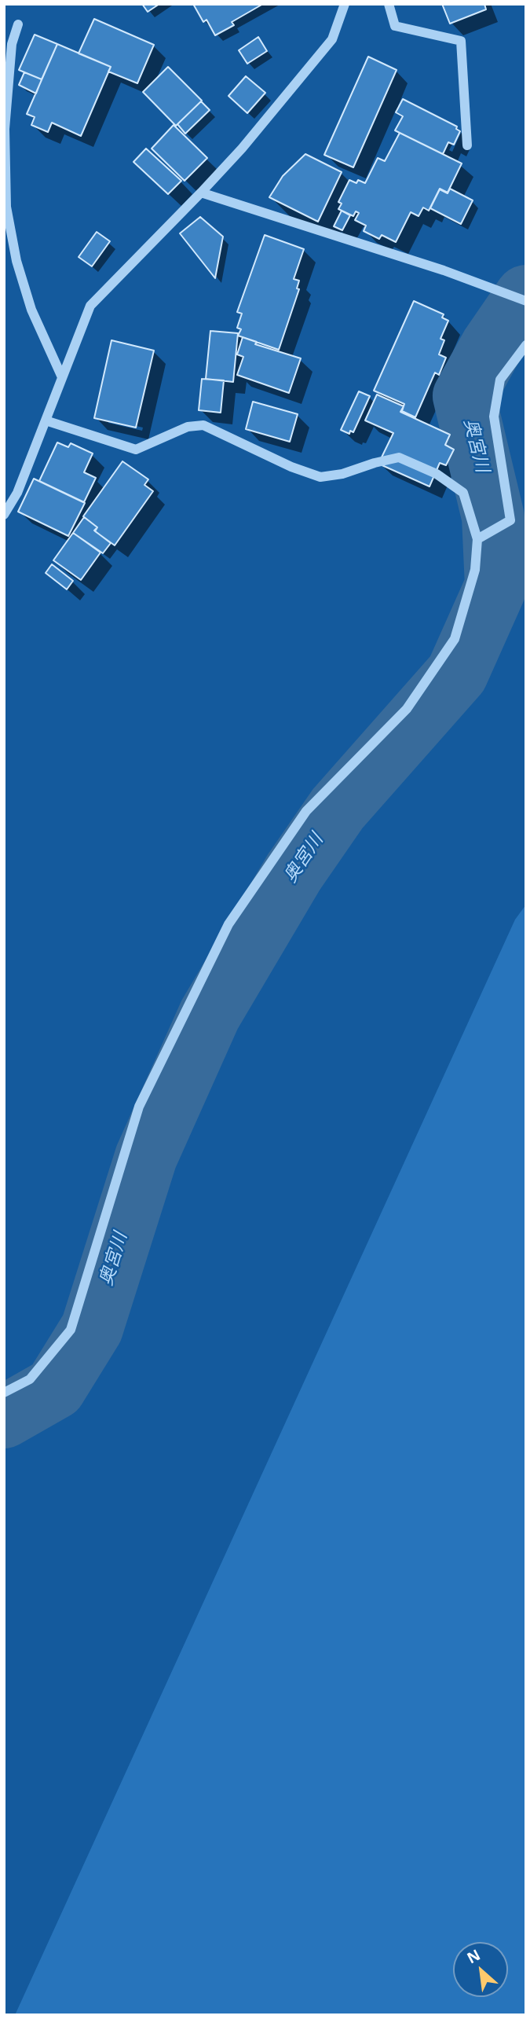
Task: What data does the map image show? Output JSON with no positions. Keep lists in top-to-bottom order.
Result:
{
  "water": ["奥宮川"],
  "north": "top left"
}
